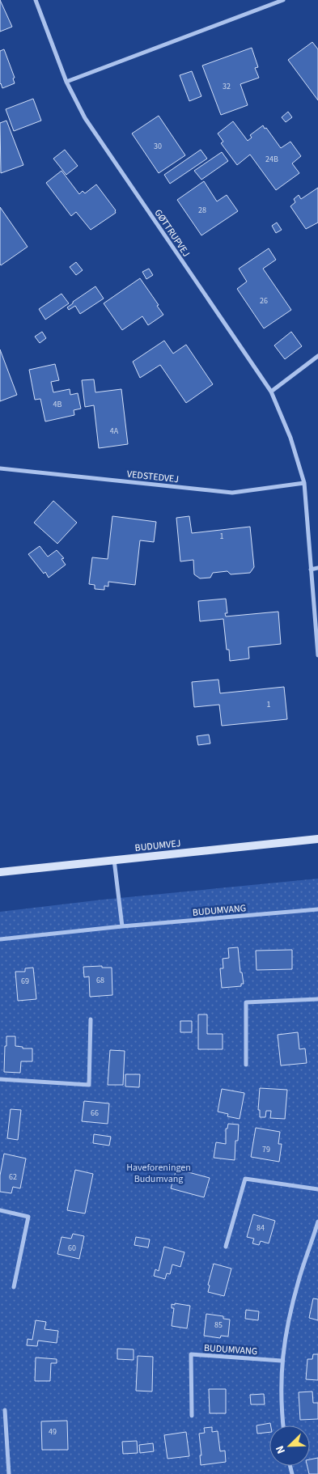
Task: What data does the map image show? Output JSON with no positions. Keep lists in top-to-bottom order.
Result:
{
  "streets": {
    "street": [
      "GØTTRUPVEJ",
      "VEDSTEDVEJ",
      "BUDUMVEJ",
      "BUDUMVANG"
    ]
  },
  "crossings": [
    ["GØTTRUPVEJ", "VEDSTEDVEJ"]
  ],
  "parks": ["Haveforeningen Budumvang"],
  "house_numbers": [
    "32",
    "30",
    "24B",
    "28",
    "26",
    "4B",
    "4A",
    "1",
    "1",
    "68",
    "69",
    "66",
    "79",
    "62",
    "84",
    "60",
    "85",
    "49"
  ],
  "north": "bottom left"
}
